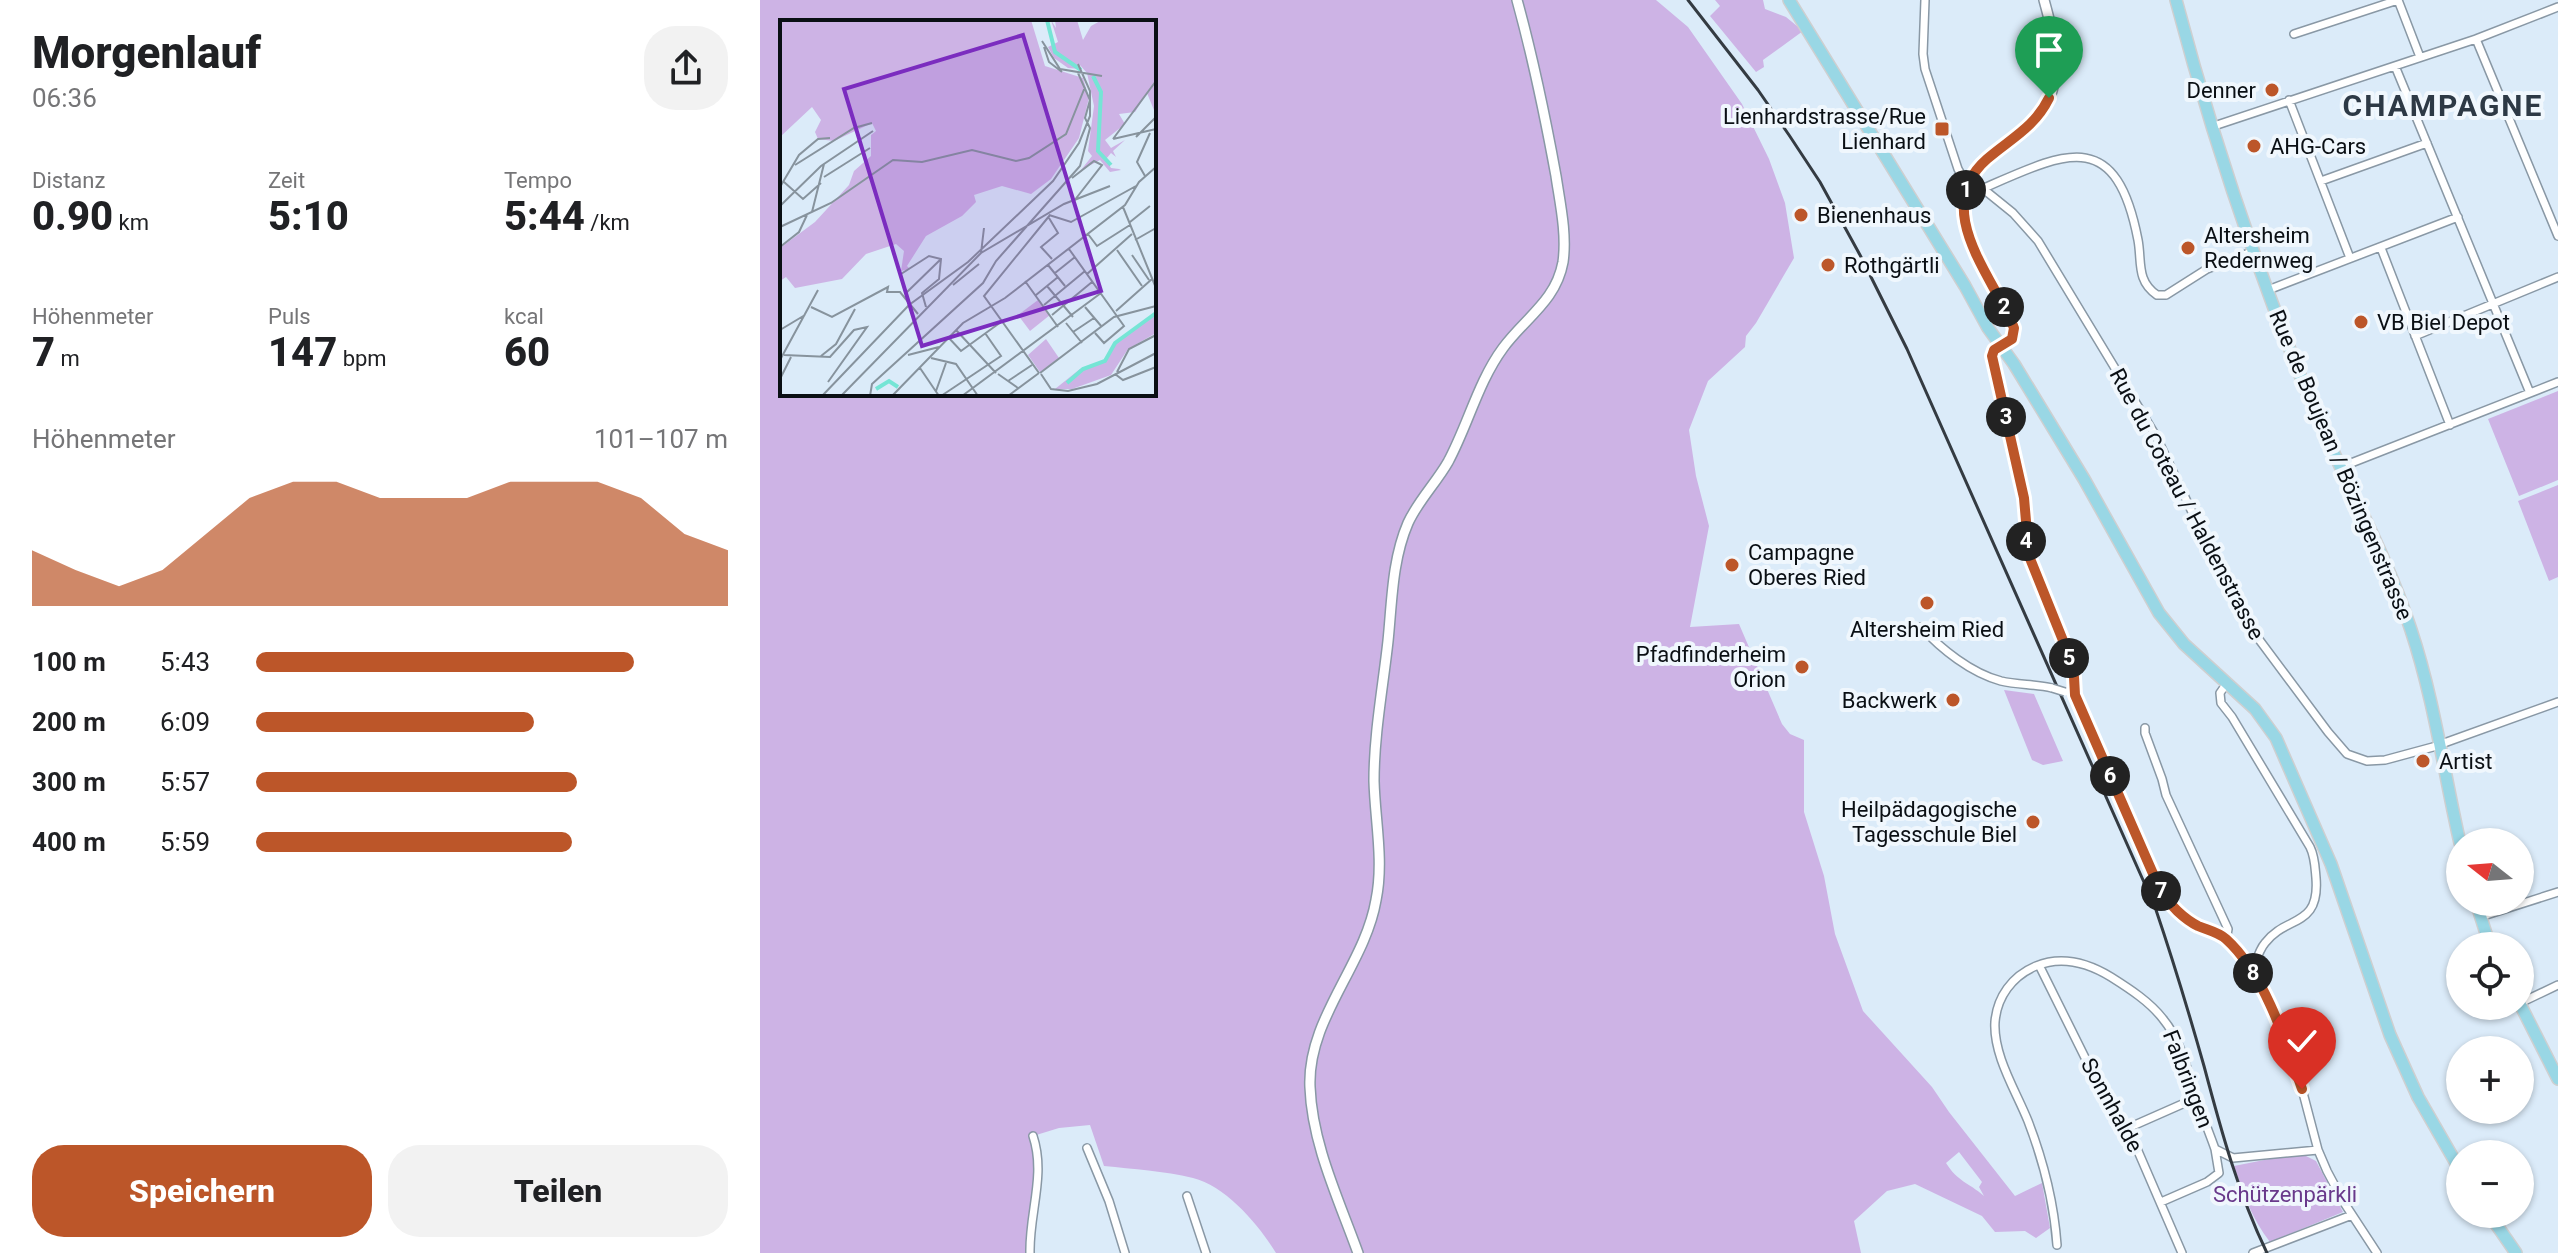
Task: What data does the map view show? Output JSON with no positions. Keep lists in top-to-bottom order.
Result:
{
  "streets": {
    "main road": ["Rue de Boujean / Bözingenstrasse"],
    "street": ["Rue du Coteau / Haldenstrasse", "Falbringen", "Sonnhalde"]
  },
  "crossings": [
    ["Rue de Boujean / Bözingenstrasse", "Rue du Coteau / Haldenstrasse"],
    ["Falbringen", "Sonnhalde"]
  ],
  "districts": ["CHAMPAGNE"],
  "parks": ["Schützenpärkli"],
  "places": {
    "other": [
      "Denner",
      "AHG-Cars",
      "Bienenhaus",
      "Altersheim Redernweg",
      "Rothgärtli",
      "VB Biel Depot",
      "Campagne Oberes Ried",
      "Altersheim Ried",
      "Pfadfinderheim Orion",
      "Backwerk",
      "Artist",
      "Heilpädagogische Tagesschule Biel"
    ],
    "transit": ["Lienhardstrasse/Rue Lienhard"]
  },
  "north": "left",
  "page": {
    "heading": ["Morgenlauf", "06:36"],
    "stats": [
      ["Distanz", "0.90 km"],
      ["Zeit", "5:10"],
      ["Tempo", "5:44 /km"],
      ["Höhenmeter", "7 m"],
      ["Puls", "147 bpm"],
      ["kcal", "60"]
    ],
    "pins": [
      "1",
      "2",
      "3",
      "4",
      "5",
      "6",
      "7",
      "8"
    ],
    "chart": ["Höhenmeter", "101–107 m"],
    "list": [
      {
        "name": "100 m",
        "note": "5:43"
      },
      {
        "name": "200 m",
        "note": "6:09"
      },
      {
        "name": "300 m",
        "note": "5:57"
      },
      {
        "name": "400 m",
        "note": "5:59"
      }
    ],
    "map_buttons": ["+", "−"],
    "buttons": ["Speichern", "Teilen"]
  }
}
